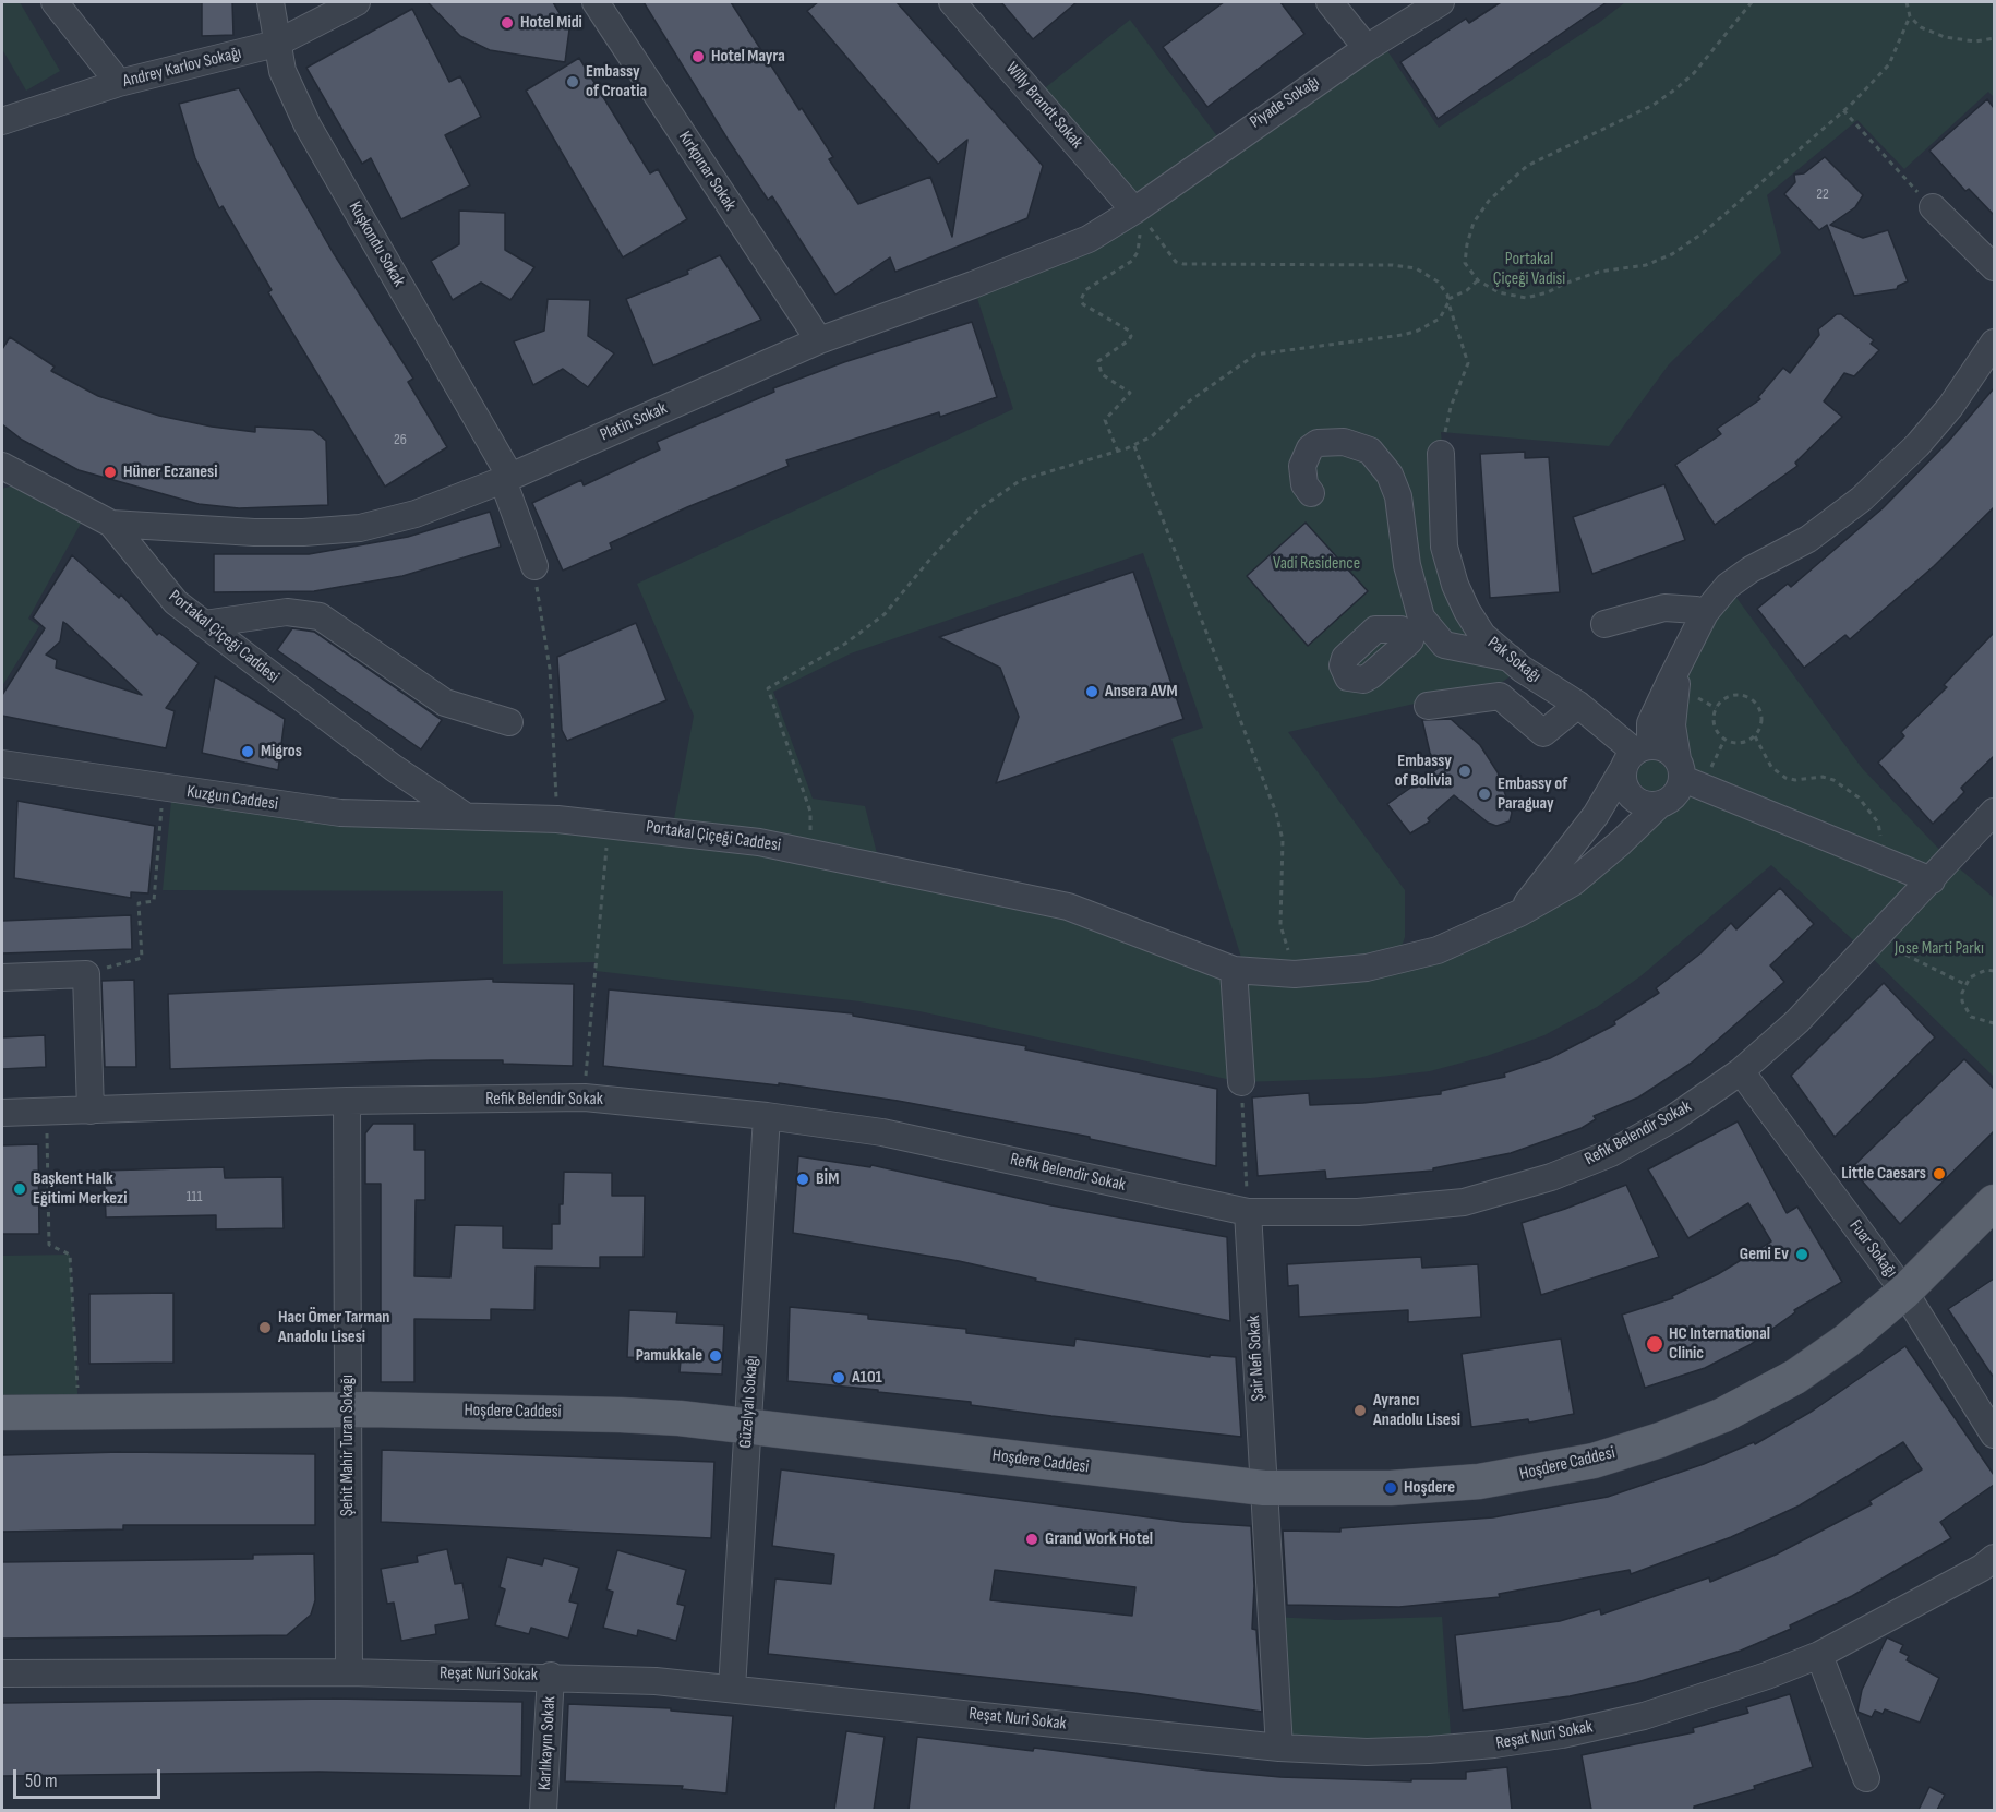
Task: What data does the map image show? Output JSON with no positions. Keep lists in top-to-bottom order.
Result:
{
  "streets": {
    "main road": ["Hoşdere Caddesi"],
    "street": [
      "Andrey Karlov Sokağı",
      "Piyade Sokağı",
      "Willy Brandt Sokak",
      "Kırkpınar Sokak",
      "Kuşkondu Sokak",
      "Platin Sokak",
      "Portakal Çiçeği Caddesi",
      "Pak Sokağı",
      "Kuzgun Caddesi",
      "Refik Belendir Sokak",
      "Fuar Sokağı",
      "Şair Nefi Sokak",
      "Güzelyalı Sokağı",
      "Şehit Mahir Turan Sokağı",
      "Reşat Nuri Sokak",
      "Karlıkayın Sokak"
    ]
  },
  "crossings": [
    ["Andrey Karlov Sokağı", "Kuşkondu Sokak"],
    ["Piyade Sokağı", "Willy Brandt Sokak"],
    ["Piyade Sokağı", "Platin Sokak"],
    ["Willy Brandt Sokak", "Platin Sokak"],
    ["Kırkpınar Sokak", "Platin Sokak"],
    ["Kuşkondu Sokak", "Platin Sokak"],
    ["Platin Sokak", "Portakal Çiçeği Caddesi"],
    ["Portakal Çiçeği Caddesi", "Pak Sokağı"],
    ["Portakal Çiçeği Caddesi", "Kuzgun Caddesi"],
    ["Refik Belendir Sokak", "Fuar Sokağı"],
    ["Refik Belendir Sokak", "Şair Nefi Sokak"],
    ["Refik Belendir Sokak", "Güzelyalı Sokağı"],
    ["Refik Belendir Sokak", "Şehit Mahir Turan Sokağı"],
    ["Fuar Sokağı", "Hoşdere Caddesi"],
    ["Şair Nefi Sokak", "Hoşdere Caddesi"],
    ["Şair Nefi Sokak", "Reşat Nuri Sokak"],
    ["Güzelyalı Sokağı", "Hoşdere Caddesi"],
    ["Güzelyalı Sokağı", "Reşat Nuri Sokak"],
    ["Hoşdere Caddesi", "Şehit Mahir Turan Sokağı"],
    ["Şehit Mahir Turan Sokağı", "Reşat Nuri Sokak"],
    ["Reşat Nuri Sokak", "Karlıkayın Sokak"]
  ],
  "parks": ["Portakal Çiçeği Vadisi", "Vadi Residence", "Jose Marti Parkı"],
  "places": [
    "Hotel Midi",
    "Hotel Mayra",
    "Embassy of Croatia",
    "Hüner Eczanesi",
    "Ansera AVM",
    "Migros",
    "Embassy of Bolivia",
    "Embassy of Paraguay",
    "Little Caesars",
    "BİM",
    "Başkent Halk Eğitimi Merkezi",
    "Gemi Ev",
    "Hacı Ömer Tarman Anadolu Lisesi",
    "HC International Clinic",
    "Pamukkale",
    "A101",
    "Ayrancı Anadolu Lisesi",
    "Hoşdere",
    "Grand Work Hotel"
  ],
  "house_numbers": ["22", "26", "111"],
  "scale_bar": "50 m"
}
